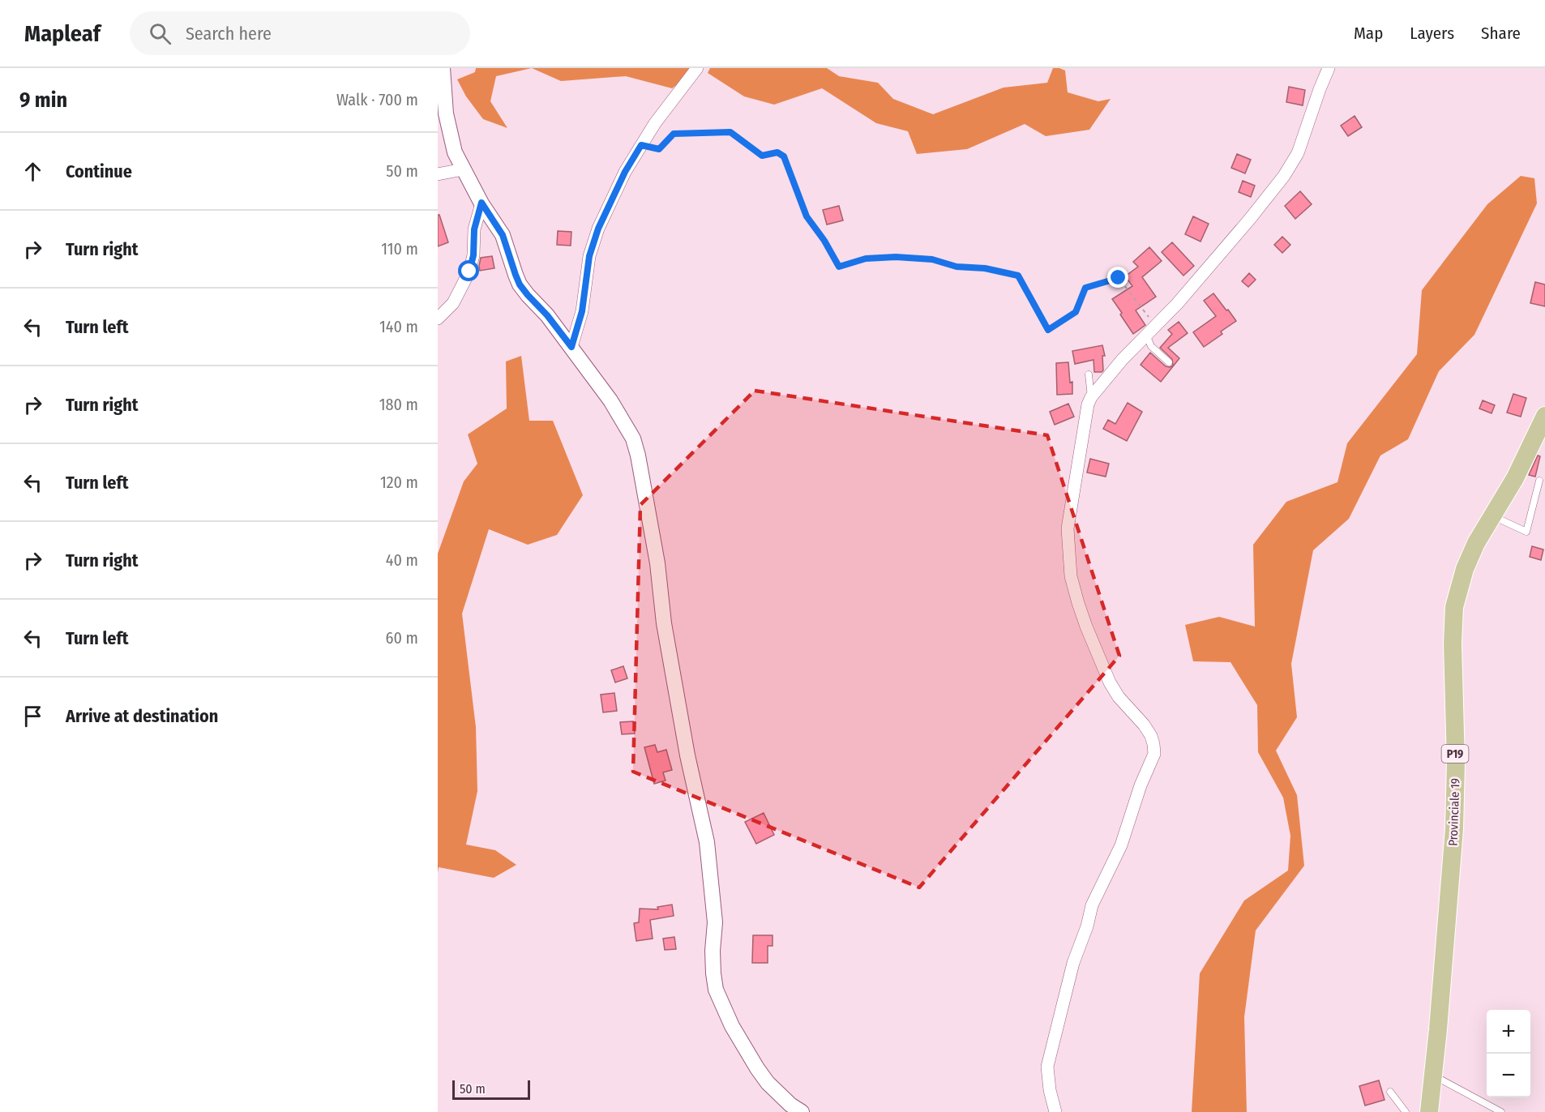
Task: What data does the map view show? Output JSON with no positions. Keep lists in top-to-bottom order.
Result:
{
  "streets": {
    "main road": ["P19", "Provinciale 19"]
  },
  "scale_bar": "50 m",
  "page": {
    "header": "Mapleaf",
    "search": "Search here",
    "nav": ["Map", "Layers", "Share"],
    "heading": ["9 min", "Walk · 700 m"],
    "list": [
      ["Continue", "50 m"],
      ["Turn right", "110 m"],
      ["Turn left", "140 m"],
      ["Turn right", "180 m"],
      ["Turn left", "120 m"],
      ["Turn right", "40 m"],
      ["Turn left", "60 m"],
      "Arrive at destination"
    ],
    "map_buttons": ["+", "−"],
    "scale": "50 m"
  }
}
